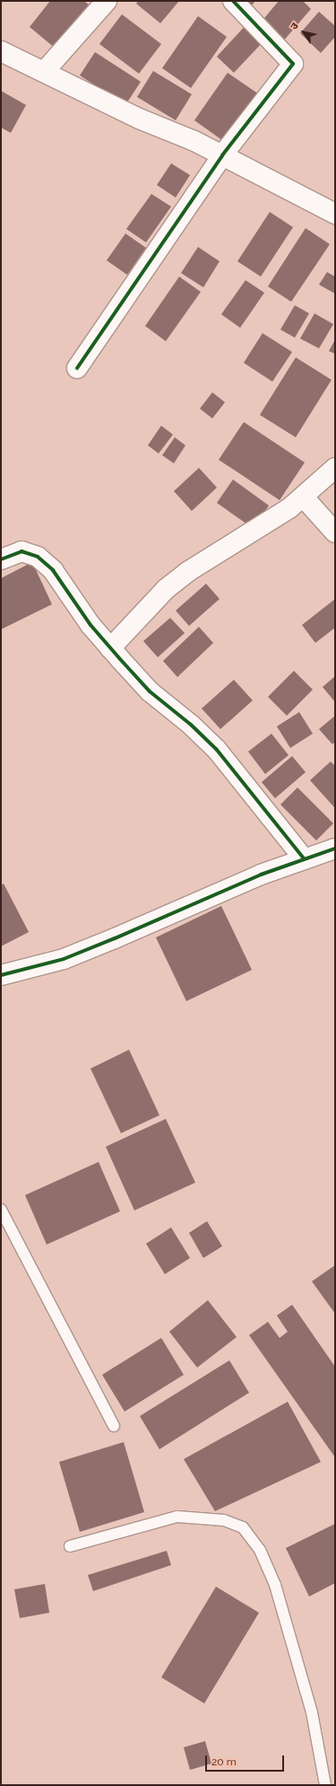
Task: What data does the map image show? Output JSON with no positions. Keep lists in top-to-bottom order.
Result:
{
  "scale_bar": "20 m",
  "north": "top left"
}
